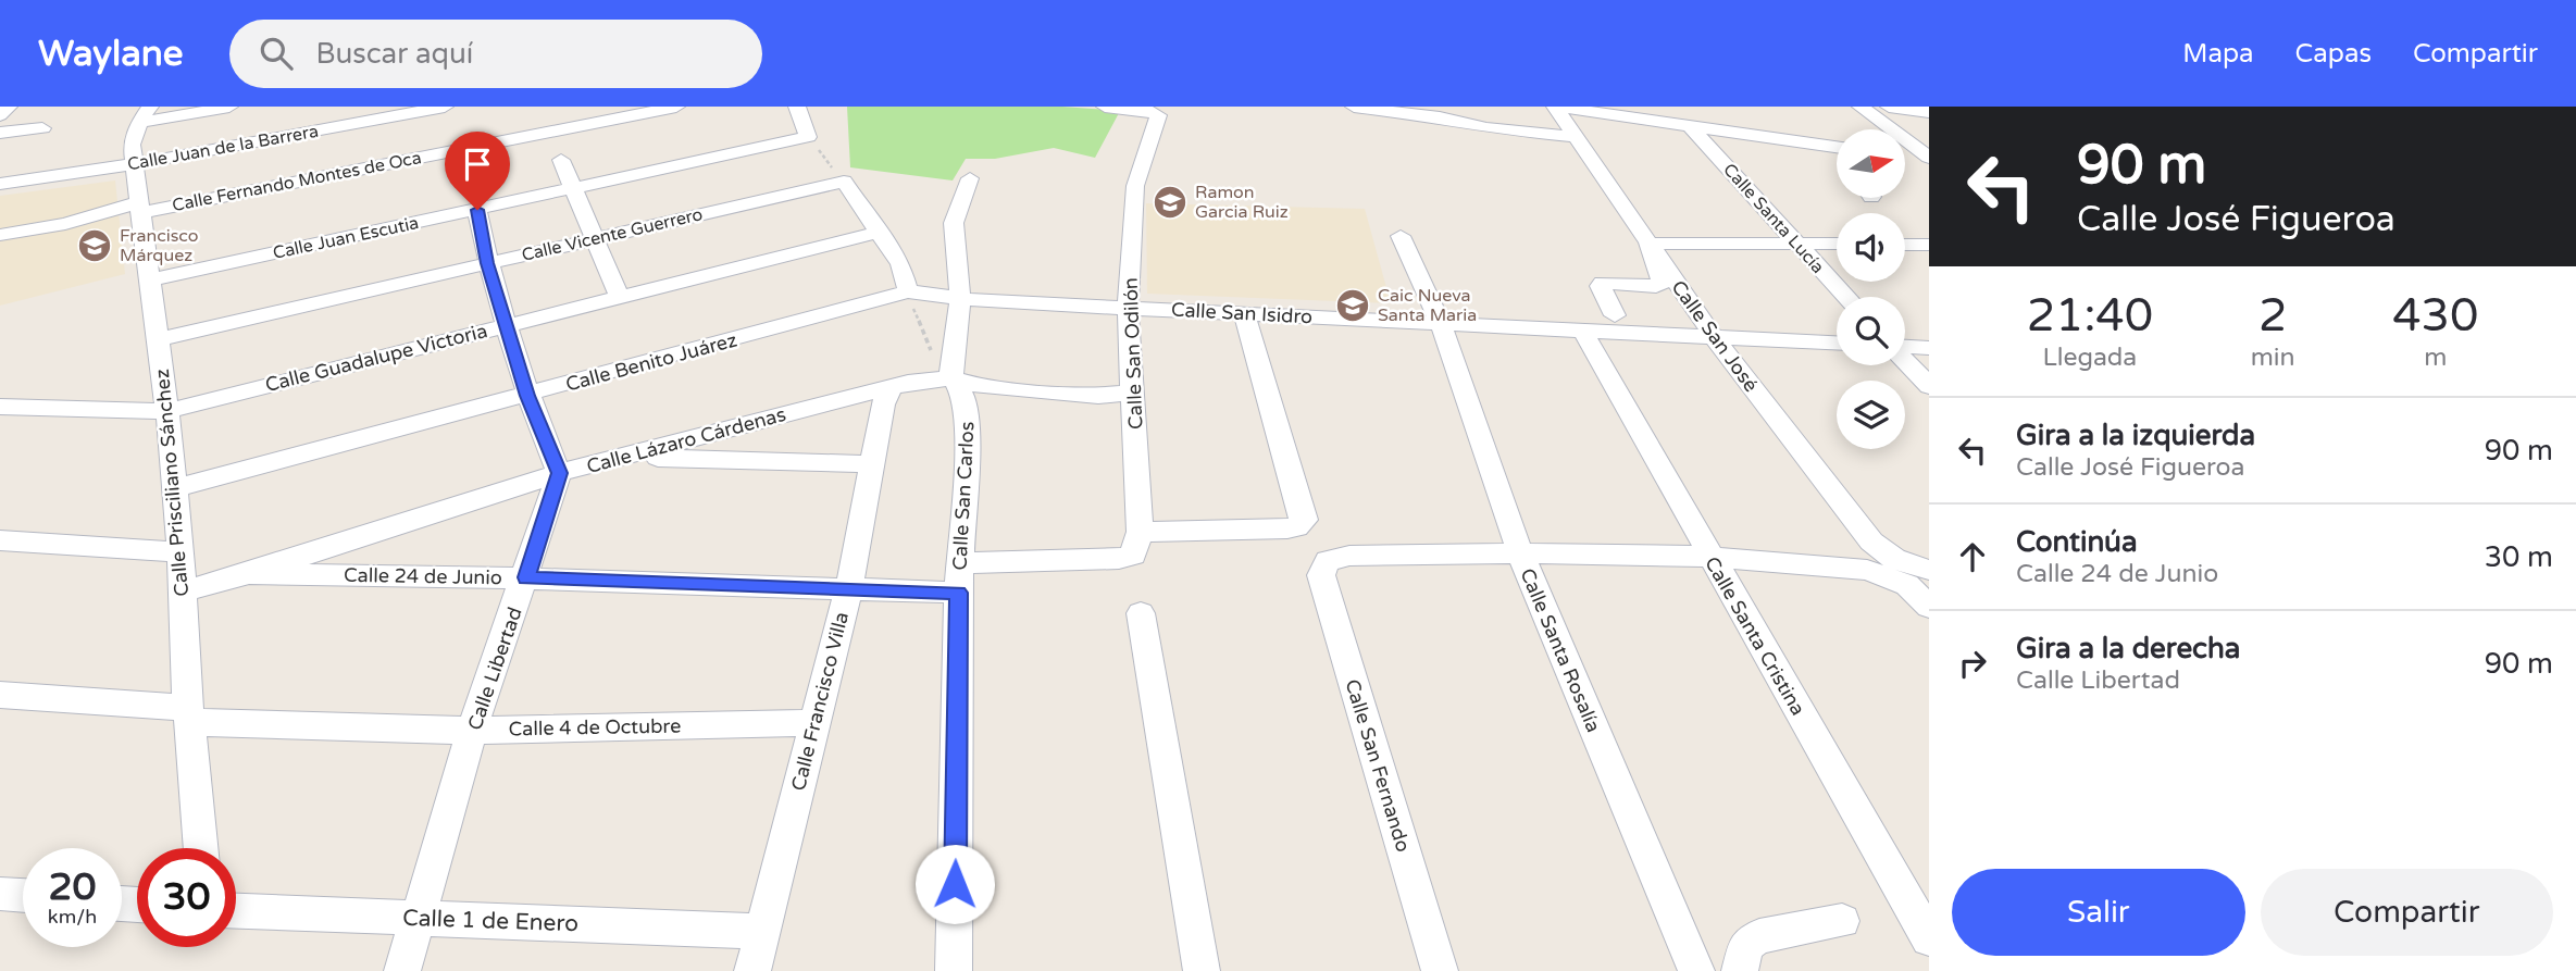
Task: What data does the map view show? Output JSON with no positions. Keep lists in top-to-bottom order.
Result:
{
  "streets": {
    "street": [
      "Calle Juan de la Barrera",
      "Calle Fernando Montes de Oca",
      "Calle Santa Lucía",
      "Calle Vicente Guerrero",
      "Calle Juan Escutia",
      "Calle San Isidro",
      "Calle San José",
      "Calle San Odilón",
      "Calle Guadalupe Victoria",
      "Calle Benito Juárez",
      "Calle Lázaro Cárdenas",
      "Calle Prisciliano Sánchez",
      "Calle San Carlos",
      "Calle 24 de Junio",
      "Calle Santa Cristina",
      "Calle Santa Rosalía",
      "Calle Libertad",
      "Calle Francisco Villa",
      "Calle 4 de Octubre",
      "Calle San Fernando",
      "Calle 1 de Enero"
    ]
  },
  "crossings": [
    ["Calle Juan de la Barrera", "Calle Prisciliano Sánchez"],
    ["Calle Fernando Montes de Oca", "Calle Prisciliano Sánchez"],
    ["Calle Vicente Guerrero", "Calle Prisciliano Sánchez"],
    ["Calle Juan Escutia", "Calle Prisciliano Sánchez"],
    ["Calle San Isidro", "Calle San José"],
    ["Calle San Isidro", "Calle San Odilón"],
    ["Calle San Isidro", "Calle Benito Juárez"],
    ["Calle San Isidro", "Calle Santa Cristina"],
    ["Calle San Isidro", "Calle Santa Rosalía"],
    ["Calle San Odilón", "Calle Lázaro Cárdenas"],
    ["Calle Guadalupe Victoria", "Calle Prisciliano Sánchez"],
    ["Calle Benito Juárez", "Calle Prisciliano Sánchez"],
    ["Calle Lázaro Cárdenas", "Calle San Carlos"],
    ["Calle Lázaro Cárdenas", "Calle 24 de Junio"],
    ["Calle Lázaro Cárdenas", "Calle Libertad"],
    ["Calle Lázaro Cárdenas", "Calle Francisco Villa"],
    ["Calle Prisciliano Sánchez", "Calle 24 de Junio"],
    ["Calle Prisciliano Sánchez", "Calle 4 de Octubre"],
    ["Calle San Carlos", "Calle 24 de Junio"],
    ["Calle 24 de Junio", "Calle Libertad"],
    ["Calle 24 de Junio", "Calle Francisco Villa"],
    ["Calle Santa Rosalía", "Calle San Fernando"],
    ["Calle Libertad", "Calle 4 de Octubre"],
    ["Calle Libertad", "Calle 1 de Enero"],
    ["Calle Francisco Villa", "Calle 4 de Octubre"],
    ["Calle Francisco Villa", "Calle 1 de Enero"]
  ],
  "places": {
    "school or university": ["Ramon Garcia Ruiz", "Francisco Márquez", "Caic Nueva Santa Maria"]
  },
  "north": "right",
  "page": {
    "header": "Waylane",
    "search": "Buscar aquí",
    "nav": ["Mapa", "Capas", "Compartir"],
    "turn": ["90 m", "Calle José Figueroa"],
    "eta": [
      "21:40",
      "Llegada",
      "2",
      "min",
      "430",
      "m"
    ],
    "list": [
      {
        "name": "Gira a la izquierda",
        "note": "Calle José Figueroa",
        "value": "90 m"
      },
      {
        "name": "Continúa",
        "note": "Calle 24 de Junio",
        "value": "30 m"
      },
      {
        "name": "Gira a la derecha",
        "note": "Calle Libertad",
        "value": "90 m"
      }
    ],
    "speed": "20 km/h",
    "limit": "30",
    "buttons": ["Salir", "Compartir"]
  }
}
